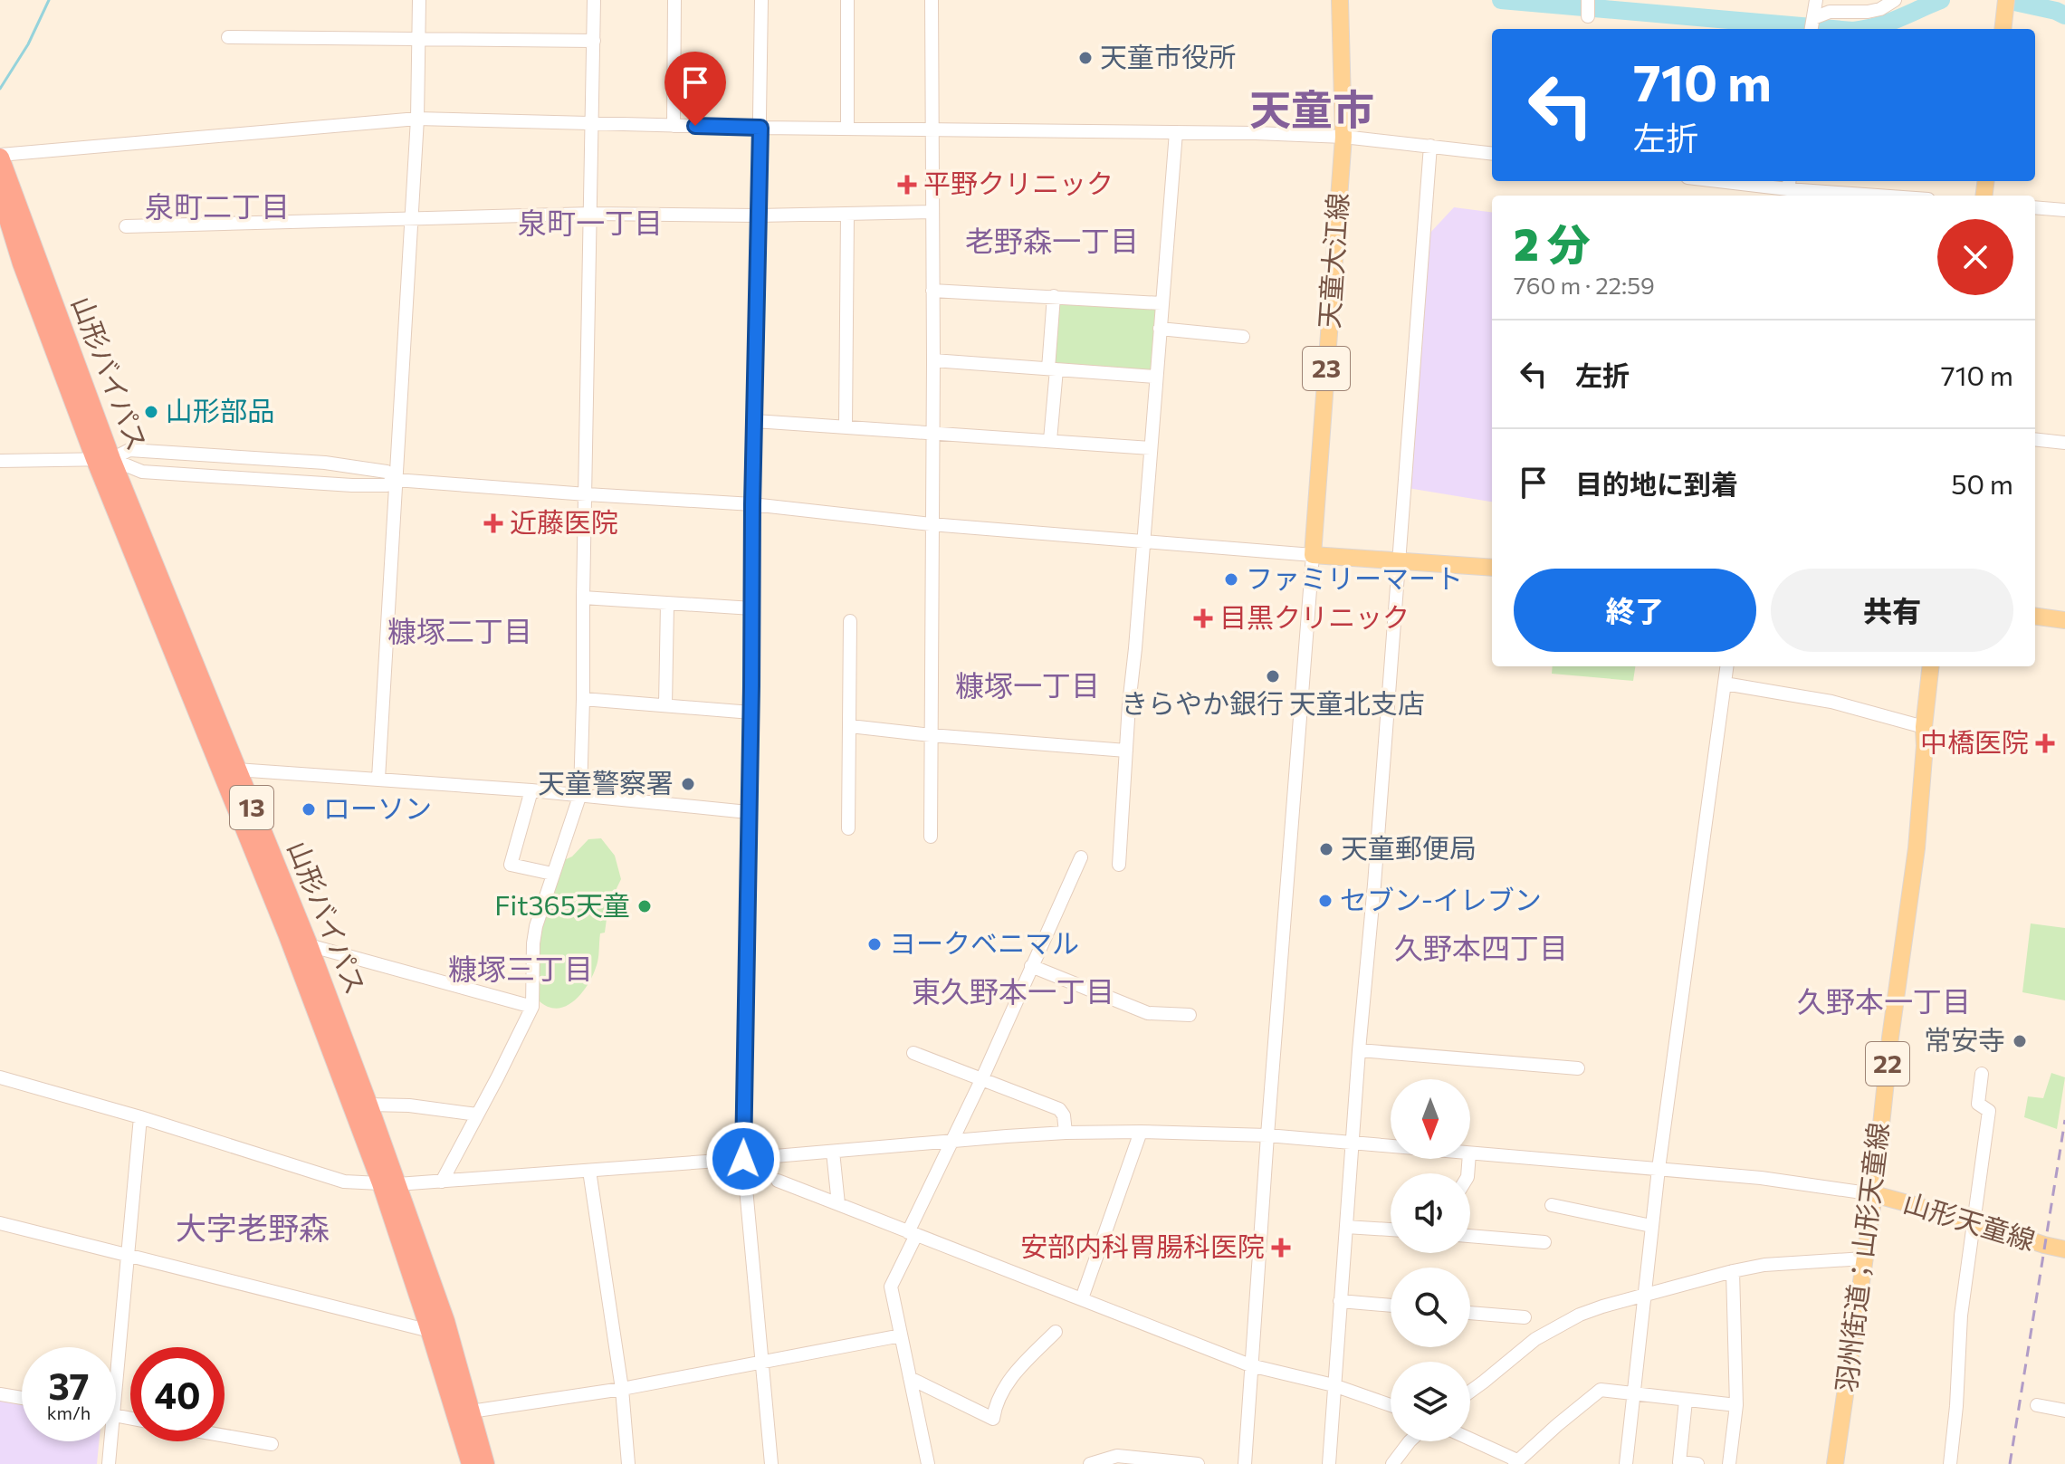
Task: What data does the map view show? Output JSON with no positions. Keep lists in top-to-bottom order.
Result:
{
  "streets": {
    "highway": ["山形バイパス", "13"],
    "main road": [
      "天童大江線",
      "23",
      "22",
      "山形天童線",
      "羽州街道；山形天童線"
    ]
  },
  "crossings": [
    ["山形天童線", "羽州街道；山形天童線"]
  ],
  "districts": [
    "天童市",
    "泉町二丁目",
    "泉町一丁目",
    "老野森一丁目",
    "糠塚二丁目",
    "糠塚一丁目",
    "久野本四丁目",
    "糠塚三丁目",
    "東久野本一丁目",
    "久野本一丁目",
    "大字老野森"
  ],
  "places": {
    "other": [
      "天童市役所",
      "山形部品",
      "ファミリーマート",
      "きらやか銀行 天童北支店",
      "天童警察署",
      "ローソン",
      "天童郵便局",
      "セブン-イレブン",
      "Fit365天童",
      "ヨークベニマル",
      "常安寺"
    ],
    "health": [
      "平野クリニック",
      "近藤医院",
      "目黒クリニック",
      "中橋医院",
      "安部内科胃腸科医院"
    ]
  },
  "north": "bottom",
  "page": {
    "turn": ["710 m", "左折"],
    "heading": ["2 分", "760 m · 22:59"],
    "list": [
      {
        "name": "左折",
        "value": "710 m"
      },
      {
        "name": "目的地に到着",
        "value": "50 m"
      }
    ],
    "buttons": ["終了", "共有"],
    "speed": "37 km/h",
    "limit": "40"
  }
}
